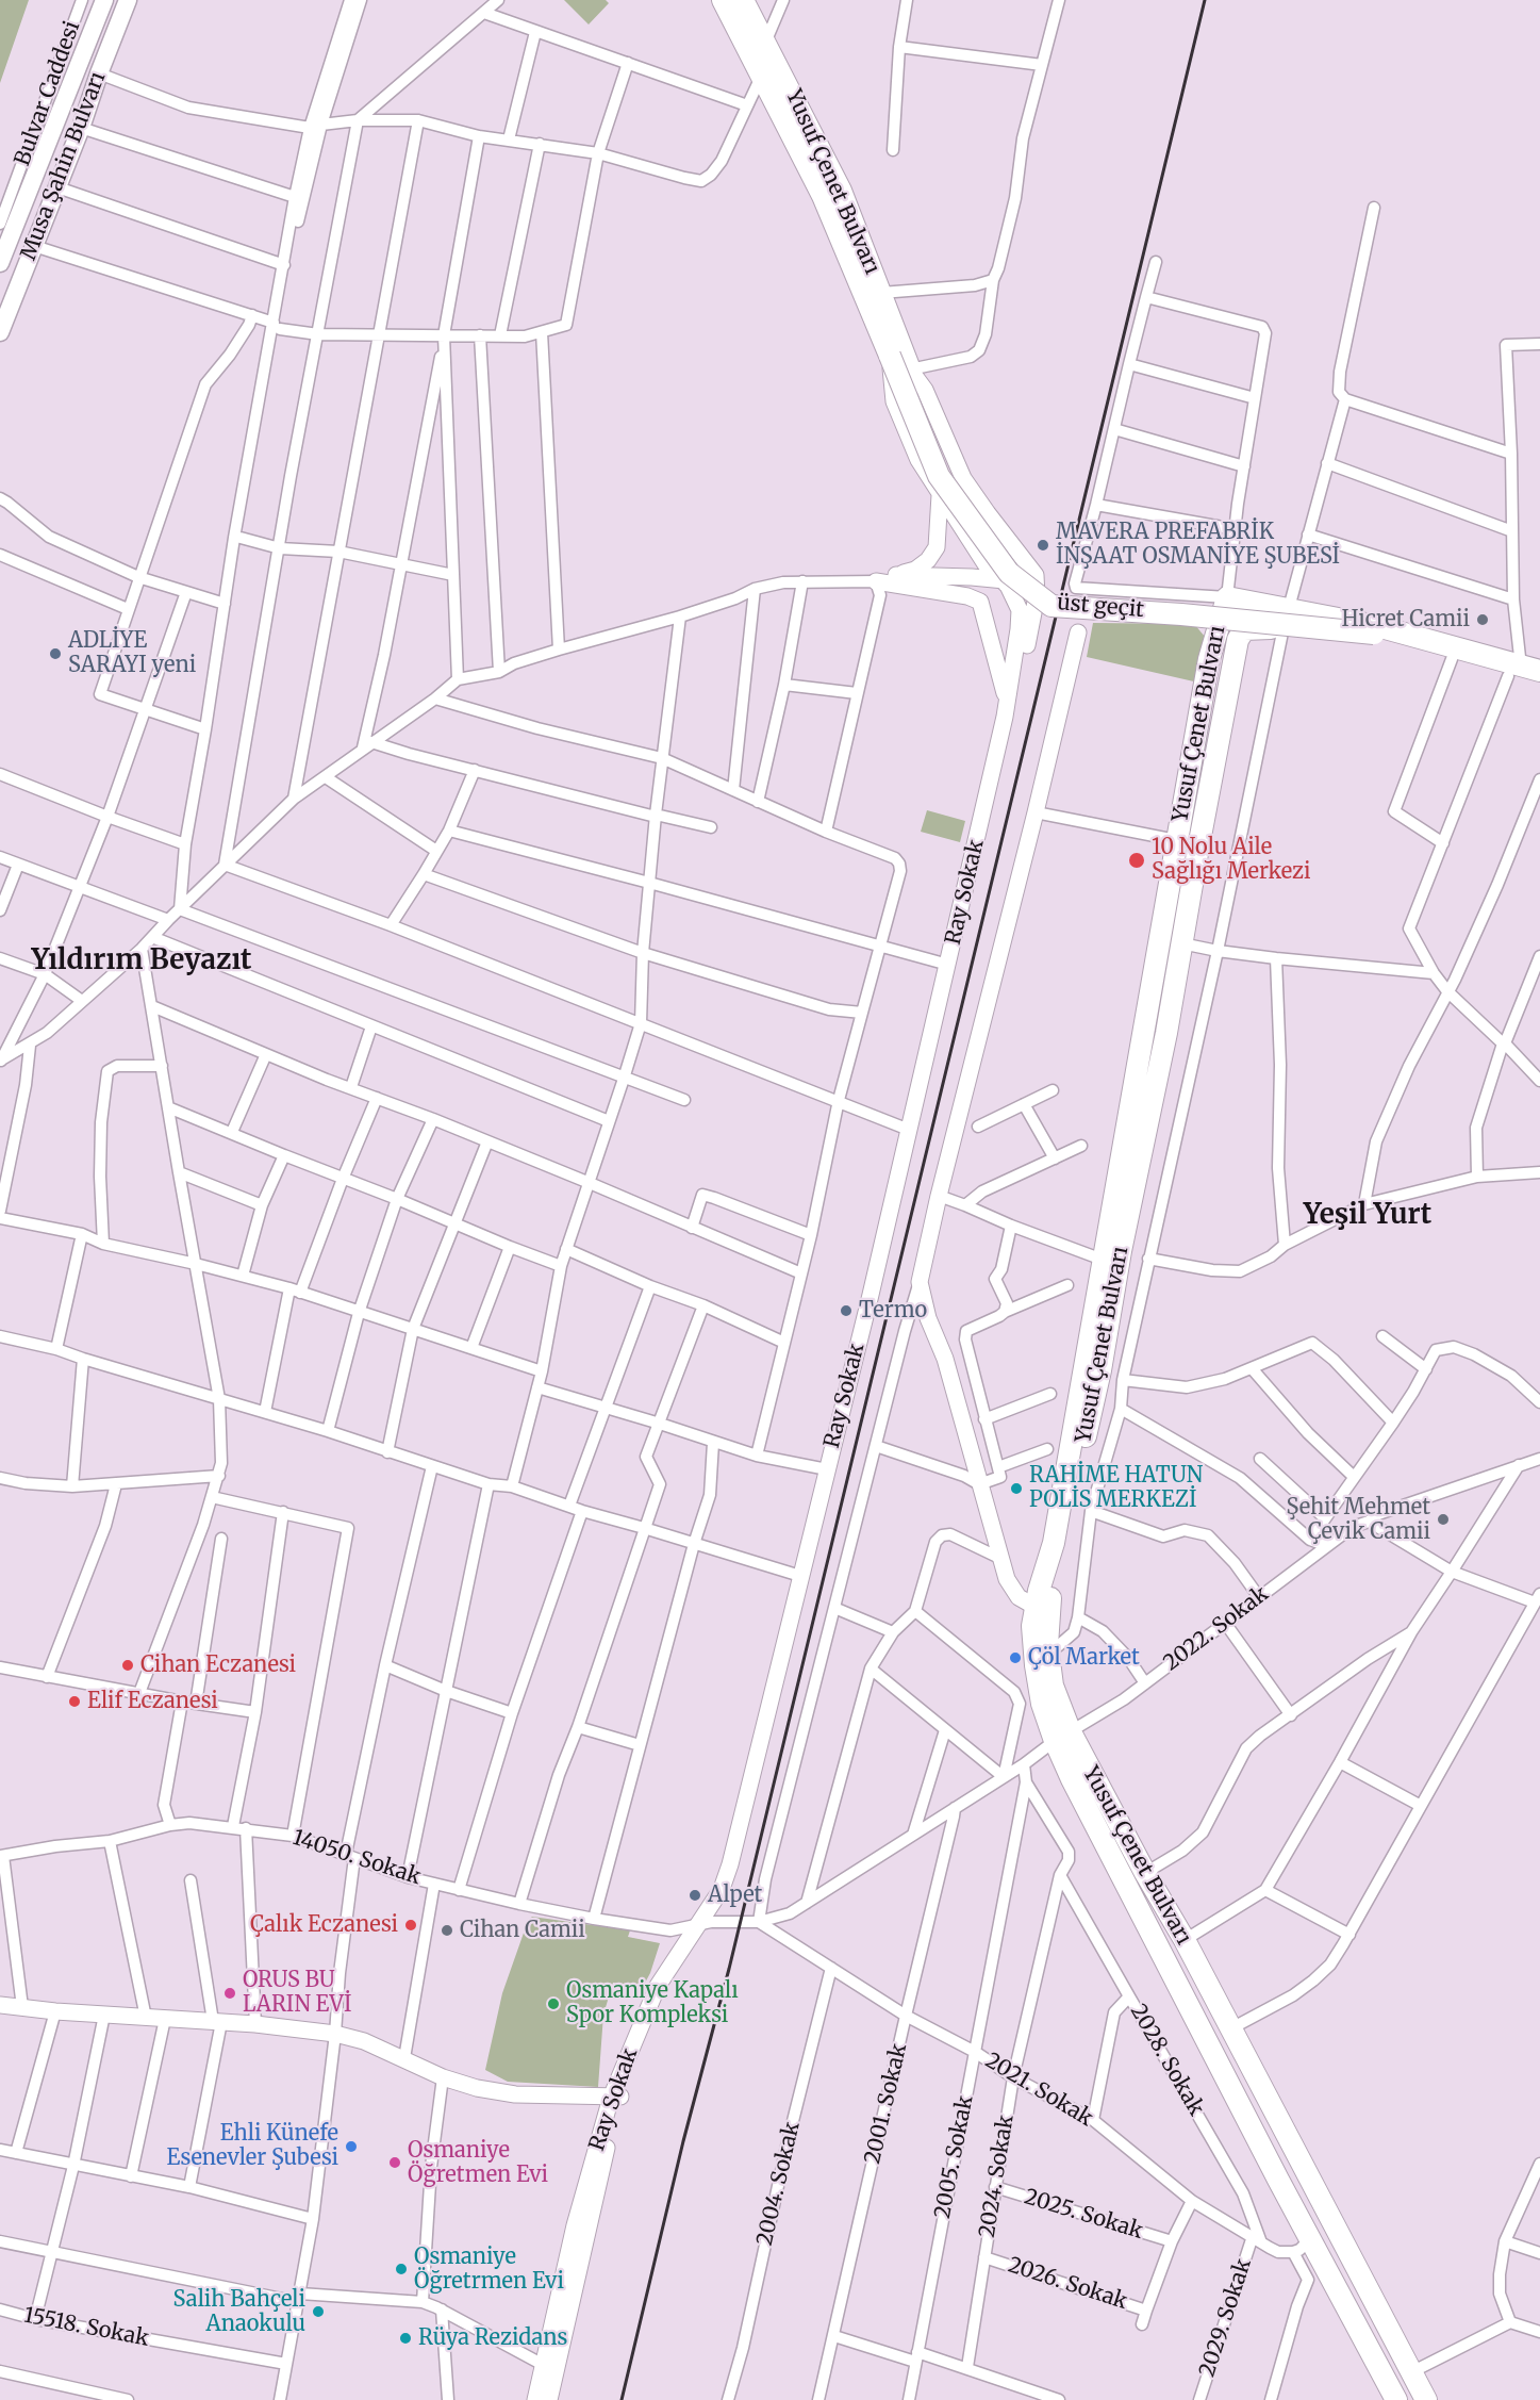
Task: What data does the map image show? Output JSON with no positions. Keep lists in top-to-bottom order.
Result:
{
  "streets": {
    "highway": ["Yusuf Çenet Bulvarı", "üst geçit"],
    "main road": ["Musa Şahin Bulvarı"],
    "street": [
      "Bulvar Caddesi",
      "Ray Sokak",
      "2022. Sokak",
      "14050. Sokak",
      "2028. Sokak",
      "2021. Sokak",
      "2001. Sokak",
      "2005. Sokak",
      "2024. Sokak",
      "2004. Sokak",
      "2025. Sokak",
      "2026. Sokak",
      "2029. Sokak",
      "15518. Sokak"
    ]
  },
  "crossings": [
    ["Yusuf Çenet Bulvarı", "üst geçit"],
    ["Yusuf Çenet Bulvarı", "Ray Sokak"],
    ["Yusuf Çenet Bulvarı", "2022. Sokak"],
    ["üst geçit", "Ray Sokak"],
    ["Ray Sokak", "14050. Sokak"],
    ["2022. Sokak", "14050. Sokak"],
    ["2022. Sokak", "2021. Sokak"],
    ["2022. Sokak", "2001. Sokak"],
    ["2022. Sokak", "2005. Sokak"],
    ["14050. Sokak", "2021. Sokak"],
    ["2028. Sokak", "2021. Sokak"],
    ["2028. Sokak", "2029. Sokak"],
    ["2021. Sokak", "2001. Sokak"],
    ["2021. Sokak", "2005. Sokak"],
    ["2021. Sokak", "2024. Sokak"],
    ["2021. Sokak", "2004. Sokak"],
    ["2021. Sokak", "2026. Sokak"],
    ["2021. Sokak", "2029. Sokak"],
    ["2005. Sokak", "2024. Sokak"],
    ["2024. Sokak", "2025. Sokak"],
    ["2024. Sokak", "2026. Sokak"],
    ["2025. Sokak", "2026. Sokak"]
  ],
  "districts": ["Yıldırım Beyazıt", "Yeşil Yurt"],
  "places": [
    "MAVERA PREFABRİK İNŞAAT OSMANİYE ŞUBESİ",
    "Hicret Camii",
    "ADLİYE SARAYI yeni",
    "10 Nolu Aile Sağlığı Merkezi",
    "Termo",
    "RAHİME HATUN POLİS MERKEZİ",
    "Şehit Mehmet Çevik Camii",
    "Çöl Market",
    "Cihan Eczanesi",
    "Elif Eczanesi",
    "Alpet",
    "Çalık Eczanesi",
    "Cihan Camii",
    "ORUS BU LARIN EVİ",
    "Osmaniye Kapalı Spor Kompleksi",
    "Ehli Künefe Esenevler Şubesi",
    "Osmaniye Öğretmen Evi",
    "Osmaniye Öğretrmen Evi",
    "Salih Bahçeli Anaokulu",
    "Rüya Rezidans"
  ]
}
